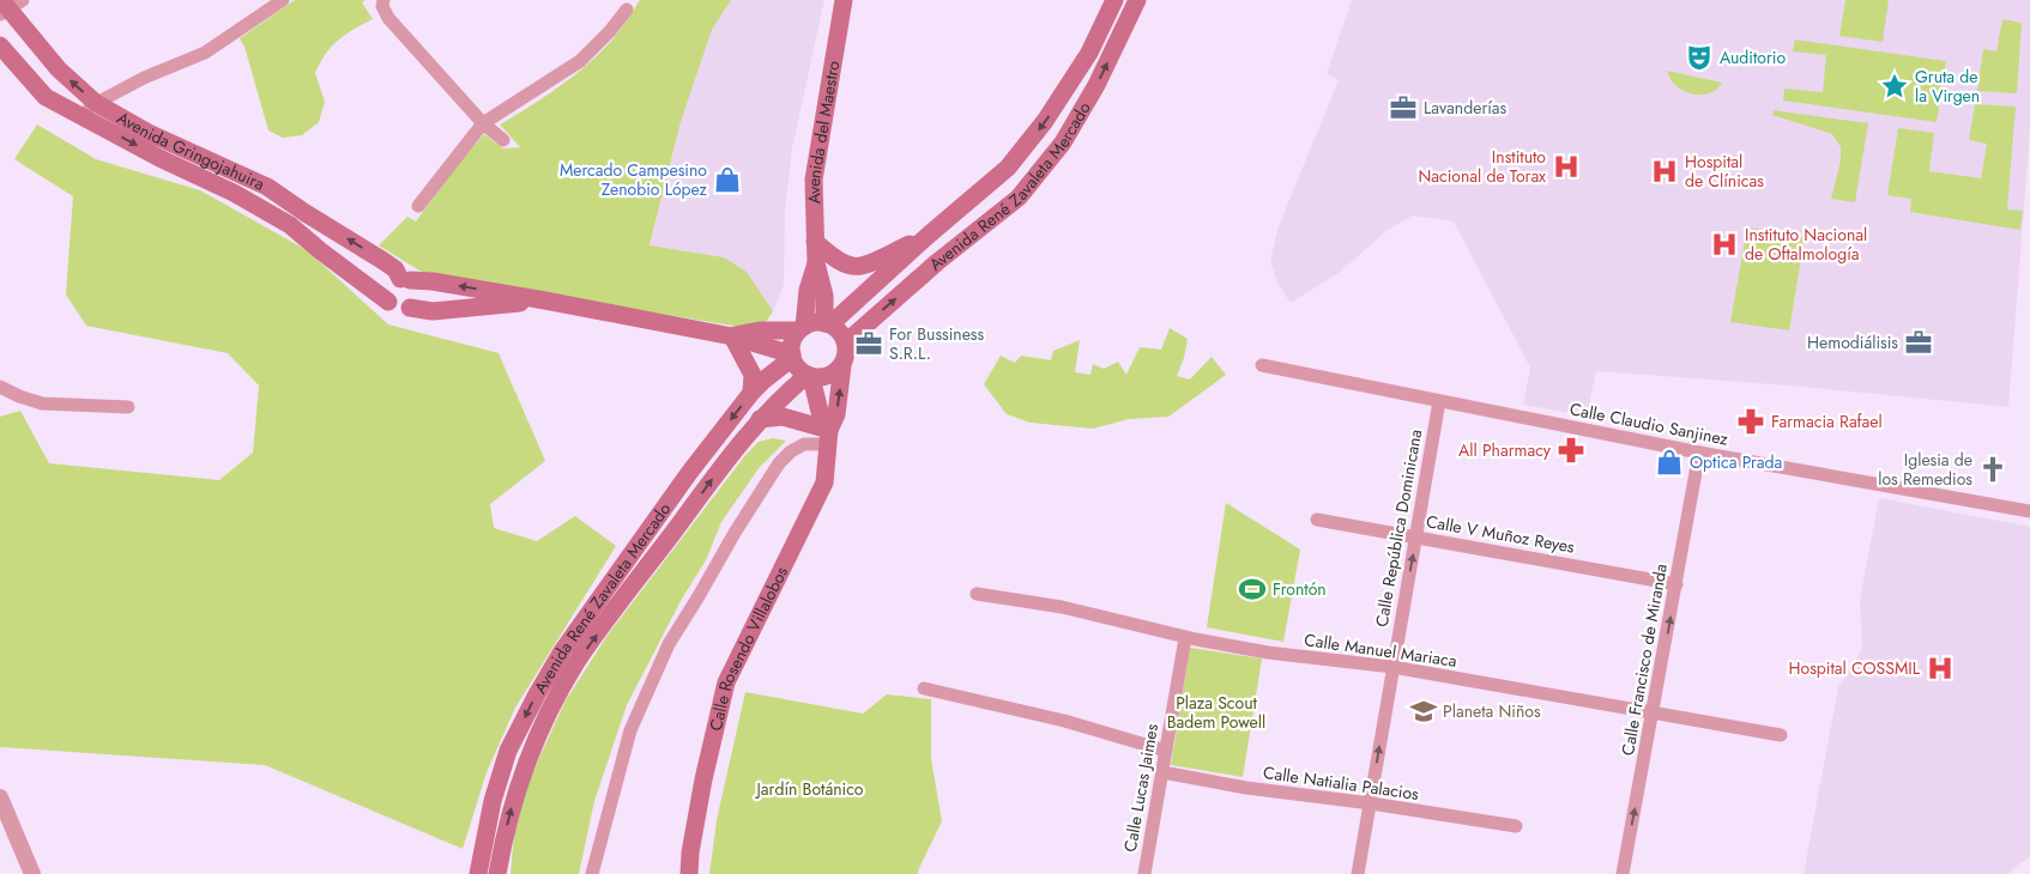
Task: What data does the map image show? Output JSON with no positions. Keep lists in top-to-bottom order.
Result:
{
  "streets": {
    "main road": [
      "Avenida del Maestro",
      "Avenida Gringojahuira",
      "Avenida René Zavaleta Mercado",
      "Calle Rosendo Villalobos"
    ],
    "street": [
      "Calle Claudio Sanjinez",
      "Calle República Dominicana",
      "Calle V Muñoz Reyes",
      "Calle Manuel Mariaca",
      "Calle Francisco de Miranda",
      "Calle Natialia Palacios",
      "Calle Lucas Jaimes"
    ]
  },
  "crossings": [
    ["Avenida del Maestro", "Avenida René Zavaleta Mercado"],
    ["Avenida del Maestro", "Calle Rosendo Villalobos"],
    ["Avenida René Zavaleta Mercado", "Calle Rosendo Villalobos"],
    ["Calle Claudio Sanjinez", "Calle República Dominicana"],
    ["Calle Claudio Sanjinez", "Calle Francisco de Miranda"],
    ["Calle República Dominicana", "Calle V Muñoz Reyes"],
    ["Calle República Dominicana", "Calle Manuel Mariaca"],
    ["Calle República Dominicana", "Calle Natialia Palacios"],
    ["Calle V Muñoz Reyes", "Calle Francisco de Miranda"],
    ["Calle Manuel Mariaca", "Calle Francisco de Miranda"],
    ["Calle Manuel Mariaca", "Calle Lucas Jaimes"],
    ["Calle Natialia Palacios", "Calle Lucas Jaimes"]
  ],
  "one_way": ["Calle República Dominicana", "Calle Francisco de Miranda"],
  "parks": ["Plaza Scout Badem Powell", "Jardín Botánico"],
  "places": {
    "theatre": ["Auditorio"],
    "place": ["Gruta de la Virgen"],
    "office": ["Lavanderías", "Hemodiálisis", "For Bussiness S.R.L."],
    "hospital": [
      "Instituto Nacional de Torax",
      "Hospital de Clínicas",
      "Instituto Nacional de Oftalmología",
      "Hospital COSSMIL"
    ],
    "shop": ["Mercado Campesino Zenobio López", "Optica Prada"],
    "pharmacy": ["Farmacia Rafael", "All Pharmacy"],
    "church": ["Iglesia de los Remedios"],
    "sports": ["Frontón"],
    "school or university": ["Planeta Niños"]
  }
}
